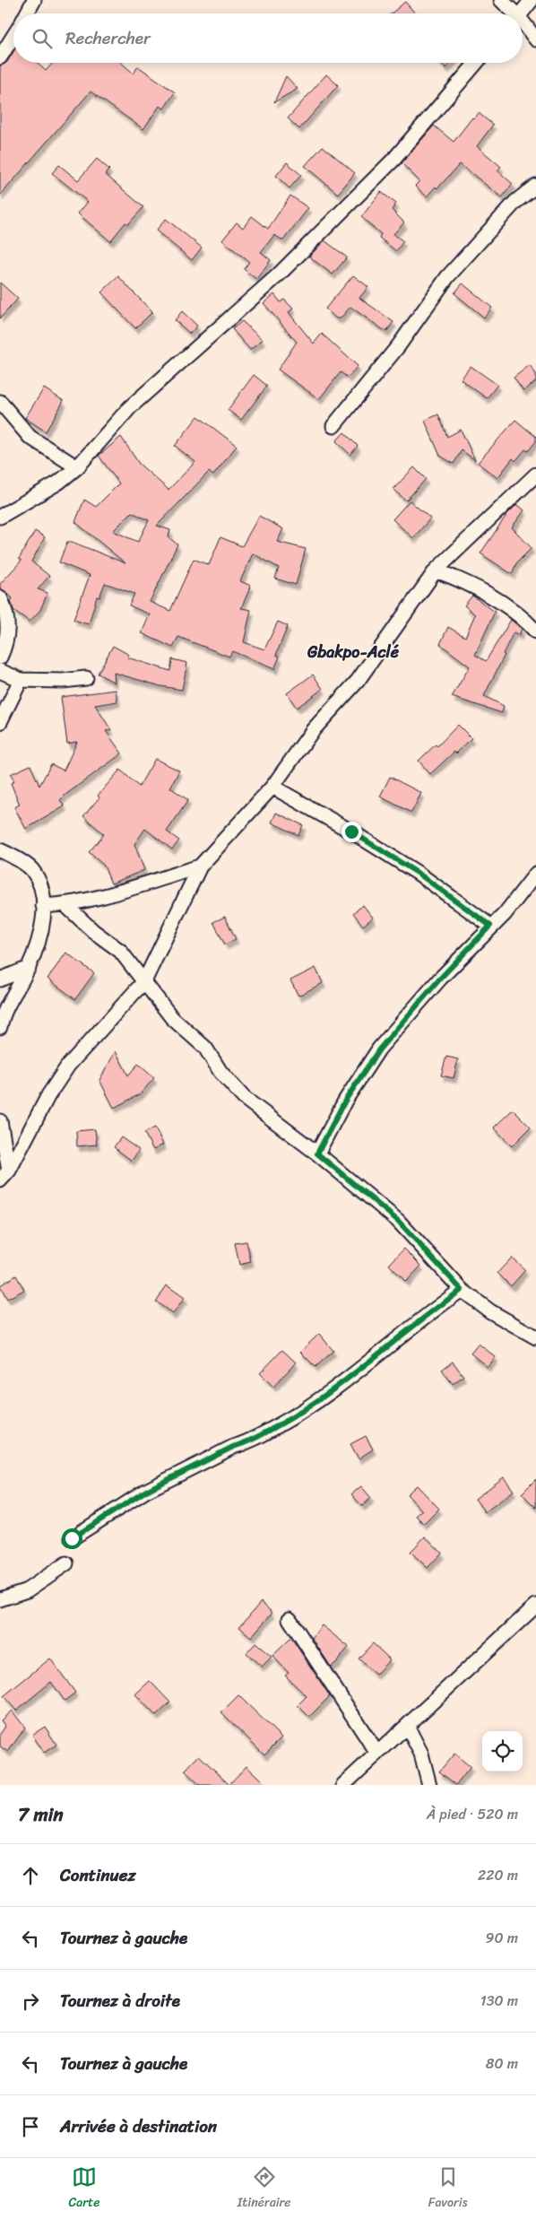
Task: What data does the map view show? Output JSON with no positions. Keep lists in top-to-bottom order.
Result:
{
  "districts": ["Gbakpo-Aclé"],
  "page": {
    "search": "Rechercher",
    "heading": ["7 min", "À pied · 520 m"],
    "list": [
      ["Continuez", "220 m"],
      ["Tournez à gauche", "90 m"],
      ["Tournez à droite", "130 m"],
      ["Tournez à gauche", "80 m"],
      "Arrivée à destination"
    ],
    "nav": ["Carte", "Itinéraire", "Favoris"]
  }
}
